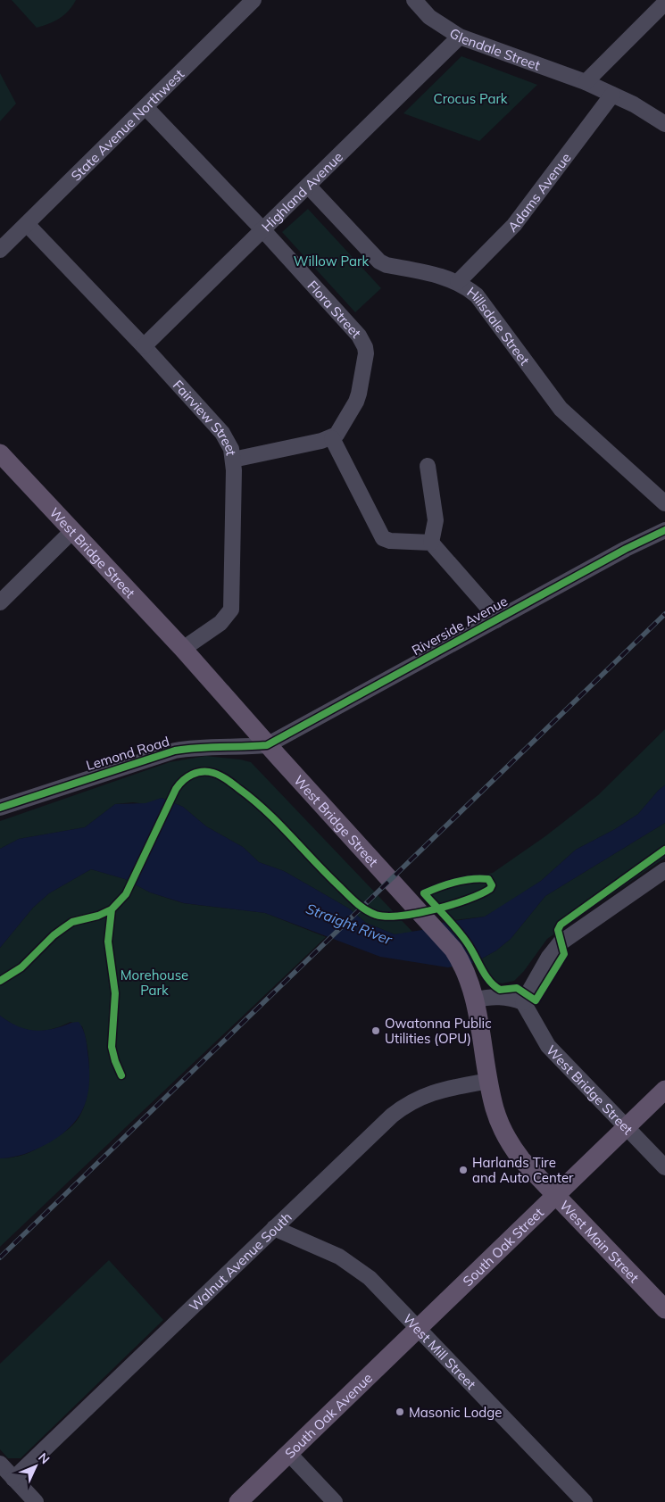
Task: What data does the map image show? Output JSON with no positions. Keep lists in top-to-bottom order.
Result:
{
  "streets": {
    "main road": [
      "West Bridge Street",
      "West Main Street",
      "South Oak Street",
      "South Oak Avenue"
    ],
    "street": [
      "Glendale Street",
      "State Avenue Northwest",
      "Adams Avenue",
      "Highland Avenue",
      "Flora Street",
      "Hillsdale Street",
      "Fairview Street",
      "Riverside Avenue",
      "Lemond Road",
      "Walnut Avenue South",
      "West Mill Street"
    ]
  },
  "crossings": [
    ["Glendale Street", "Adams Avenue"],
    ["Glendale Street", "Highland Avenue"],
    ["State Avenue Northwest", "Flora Street"],
    ["State Avenue Northwest", "Fairview Street"],
    ["Adams Avenue", "Hillsdale Street"],
    ["Highland Avenue", "Flora Street"],
    ["Highland Avenue", "Hillsdale Street"],
    ["Highland Avenue", "Fairview Street"],
    ["Fairview Street", "West Bridge Street"],
    ["West Bridge Street", "Riverside Avenue"],
    ["West Bridge Street", "Lemond Road"],
    ["West Bridge Street", "West Main Street"],
    ["West Bridge Street", "South Oak Street"],
    ["Riverside Avenue", "Lemond Road"],
    ["West Main Street", "South Oak Street"],
    ["West Main Street", "Walnut Avenue South"],
    ["South Oak Street", "West Mill Street"],
    ["South Oak Street", "South Oak Avenue"],
    ["Walnut Avenue South", "West Mill Street"],
    ["West Mill Street", "South Oak Avenue"]
  ],
  "water": ["Straight River"],
  "parks": ["Crocus Park", "Willow Park", "Morehouse Park"],
  "places": ["Owatonna Public Utilities (OPU)", "Harlands Tire and Auto Center", "Masonic Lodge"],
  "north": "top right"
}
